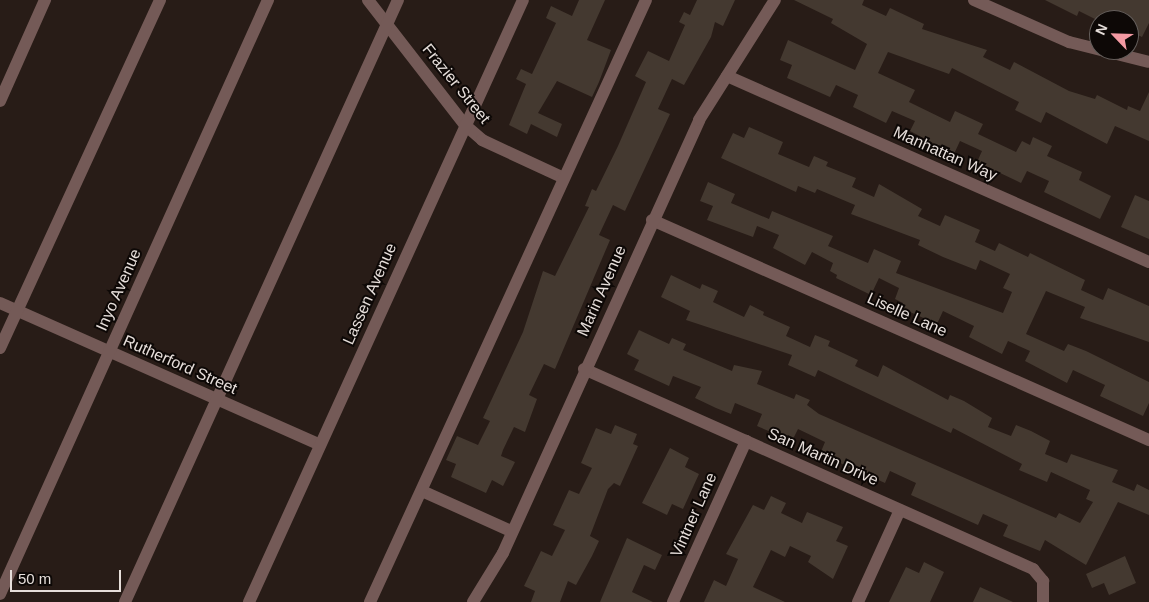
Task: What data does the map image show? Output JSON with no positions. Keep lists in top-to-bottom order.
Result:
{
  "streets": {
    "street": [
      "Frazier Street",
      "Manhattan Way",
      "Inyo Avenue",
      "Marin Avenue",
      "Lassen Avenue",
      "Liselle Lane",
      "Rutherford Street",
      "San Martin Drive",
      "Vintner Lane"
    ]
  },
  "crossings": [
    ["Frazier Street", "Lassen Avenue"],
    ["Manhattan Way", "Marin Avenue"],
    ["Inyo Avenue", "Rutherford Street"],
    ["Marin Avenue", "Liselle Lane"],
    ["Marin Avenue", "San Martin Drive"],
    ["Lassen Avenue", "Rutherford Street"],
    ["San Martin Drive", "Vintner Lane"]
  ],
  "scale_bar": "50 m",
  "north": "top left"
}
